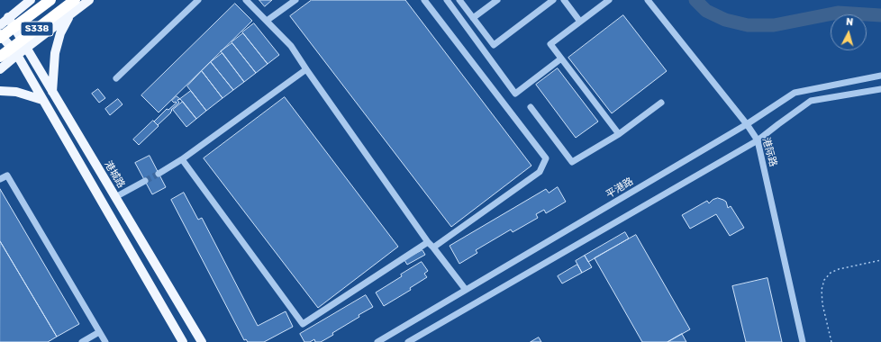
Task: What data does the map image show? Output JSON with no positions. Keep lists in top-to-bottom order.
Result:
{
  "streets": {
    "highway": ["S338"],
    "main road": ["港城路"],
    "street": ["港际路", "平港路"]
  },
  "crossings": [
    ["港际路", "平港路"]
  ],
  "north": "top"
}
